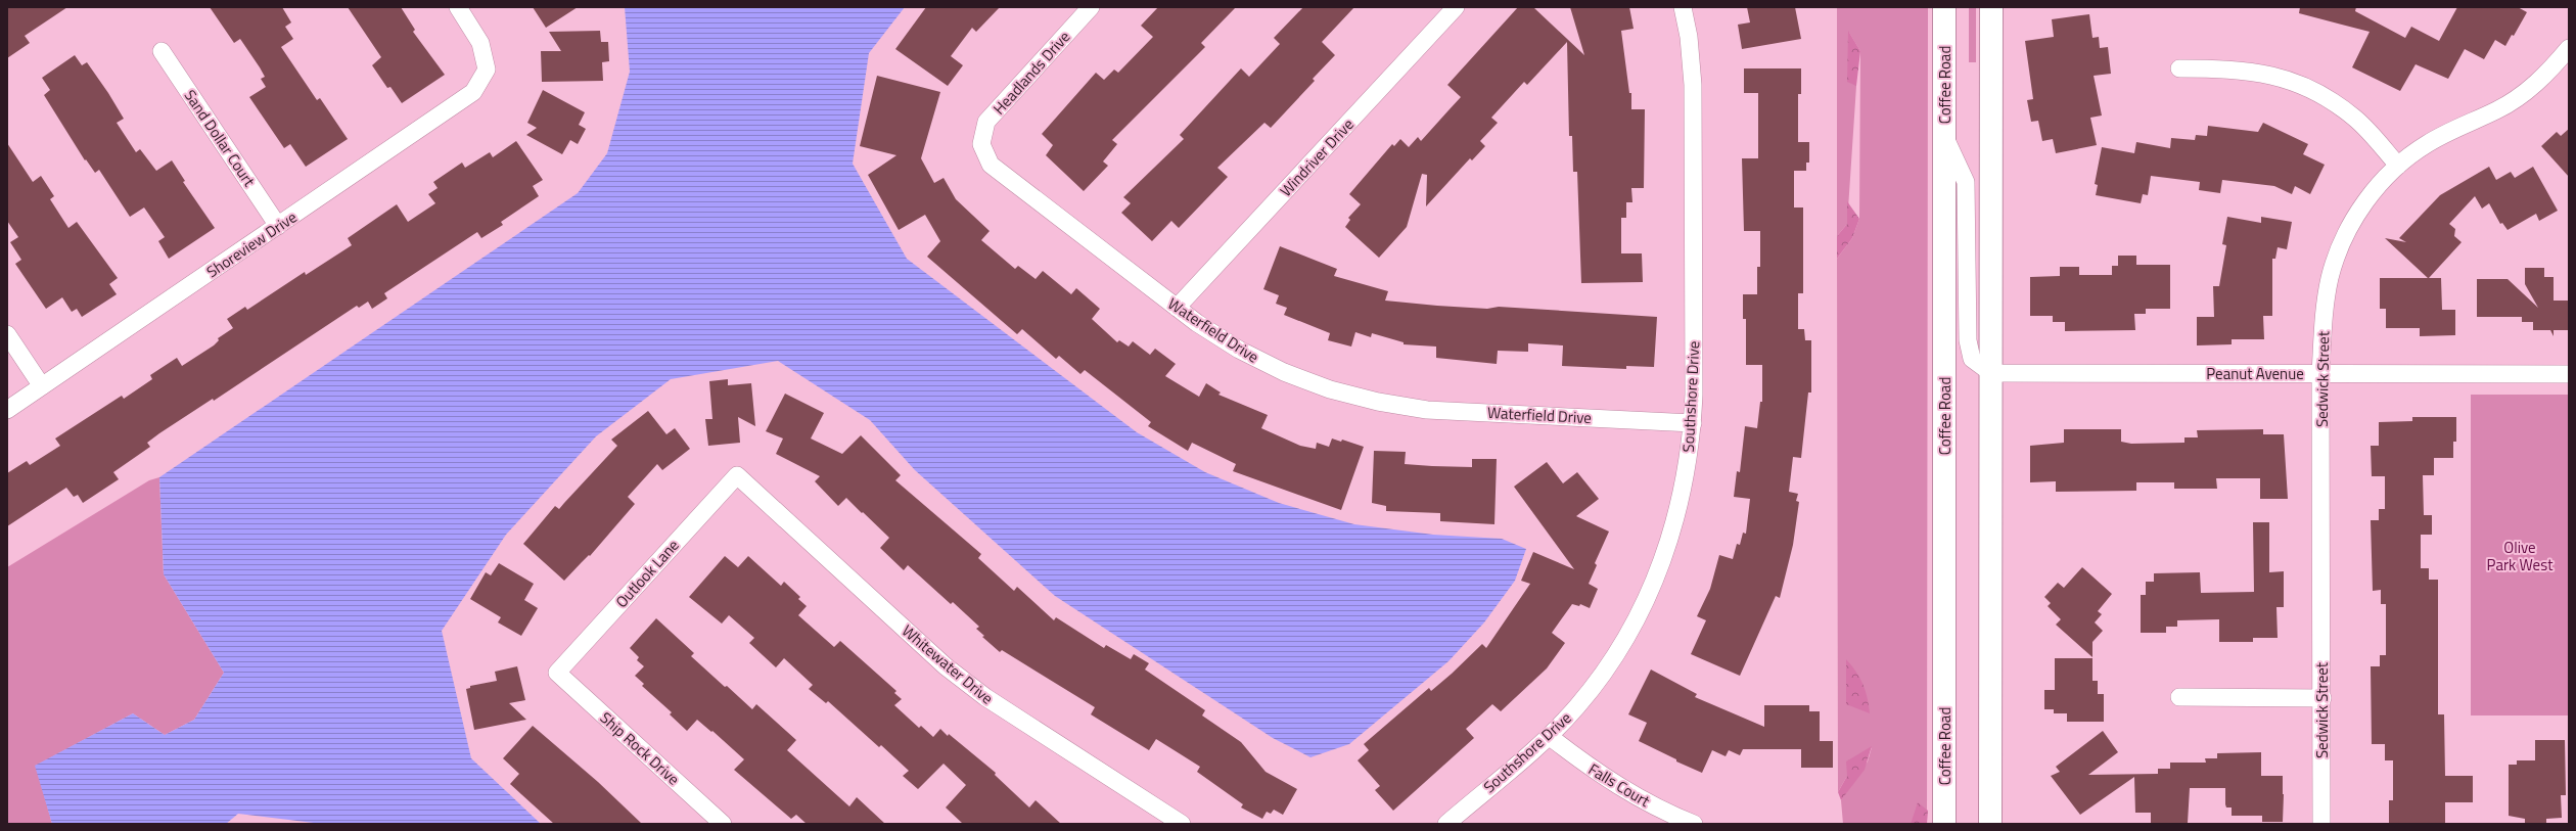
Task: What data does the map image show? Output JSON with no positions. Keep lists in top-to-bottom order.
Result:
{
  "streets": {
    "main road": ["Coffee Road"],
    "street": [
      "Headlands Drive",
      "Sand Dollar Court",
      "Windriver Drive",
      "Shoreview Drive",
      "Waterfield Drive",
      "Peanut Avenue",
      "Sedwick Street",
      "Southshore Drive",
      "Outlook Lane",
      "Whitewater Drive",
      "Ship Rock Drive",
      "Falls Court"
    ]
  },
  "crossings": [
    ["Headlands Drive", "Waterfield Drive"],
    ["Sand Dollar Court", "Shoreview Drive"],
    ["Windriver Drive", "Waterfield Drive"],
    ["Waterfield Drive", "Southshore Drive"],
    ["Peanut Avenue", "Sedwick Street"],
    ["Southshore Drive", "Falls Court"],
    ["Outlook Lane", "Whitewater Drive"],
    ["Outlook Lane", "Ship Rock Drive"]
  ],
  "parks": ["Olive Park West"]
}
